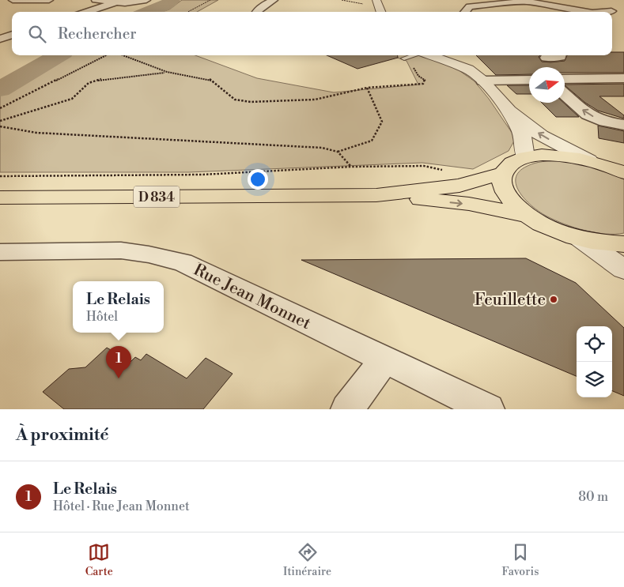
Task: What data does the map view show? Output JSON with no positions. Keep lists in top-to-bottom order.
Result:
{
  "streets": {
    "main road": ["D 834"],
    "street": ["Rue Jean Monnet"]
  },
  "places": ["Feuillette"],
  "north": "right",
  "page": {
    "search": "Rechercher",
    "popup": ["Le Relais", "Hôtel"],
    "pins": "1",
    "heading": "À proximité",
    "list": [
      {
        "mark": "1",
        "name": "Le Relais",
        "note": "Hôtel · Rue Jean Monnet",
        "value": "80 m"
      }
    ],
    "nav": ["Carte", "Itinéraire", "Favoris"]
  }
}
